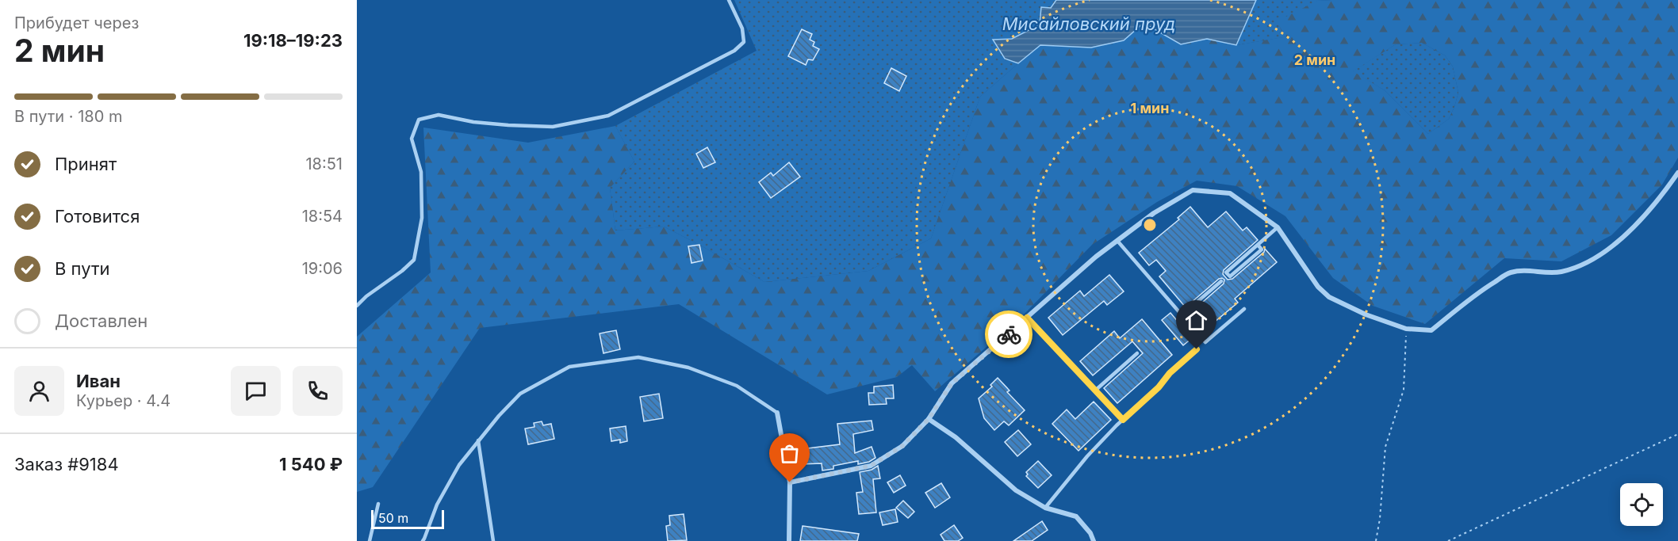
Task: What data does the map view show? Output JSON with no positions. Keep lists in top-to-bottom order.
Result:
{
  "water": ["Мисайловский пруд"],
  "scale_bar": "50 m",
  "page": {
    "heading": ["2 мин", "Прибудет через", "19:18–19:23"],
    "panel": [
      "Иван",
      "Курьер · 4.4",
      "Заказ #9184",
      "1 540 ₽"
    ],
    "bar": "В пути · 180 m",
    "list": [
      ["Принят", "18:51"],
      ["Готовится", "18:54"],
      ["В пути", "19:06"],
      "Доставлен"
    ],
    "scale": "50 m"
  },
  "rings": ["2 мин", "1 мин"]
}
